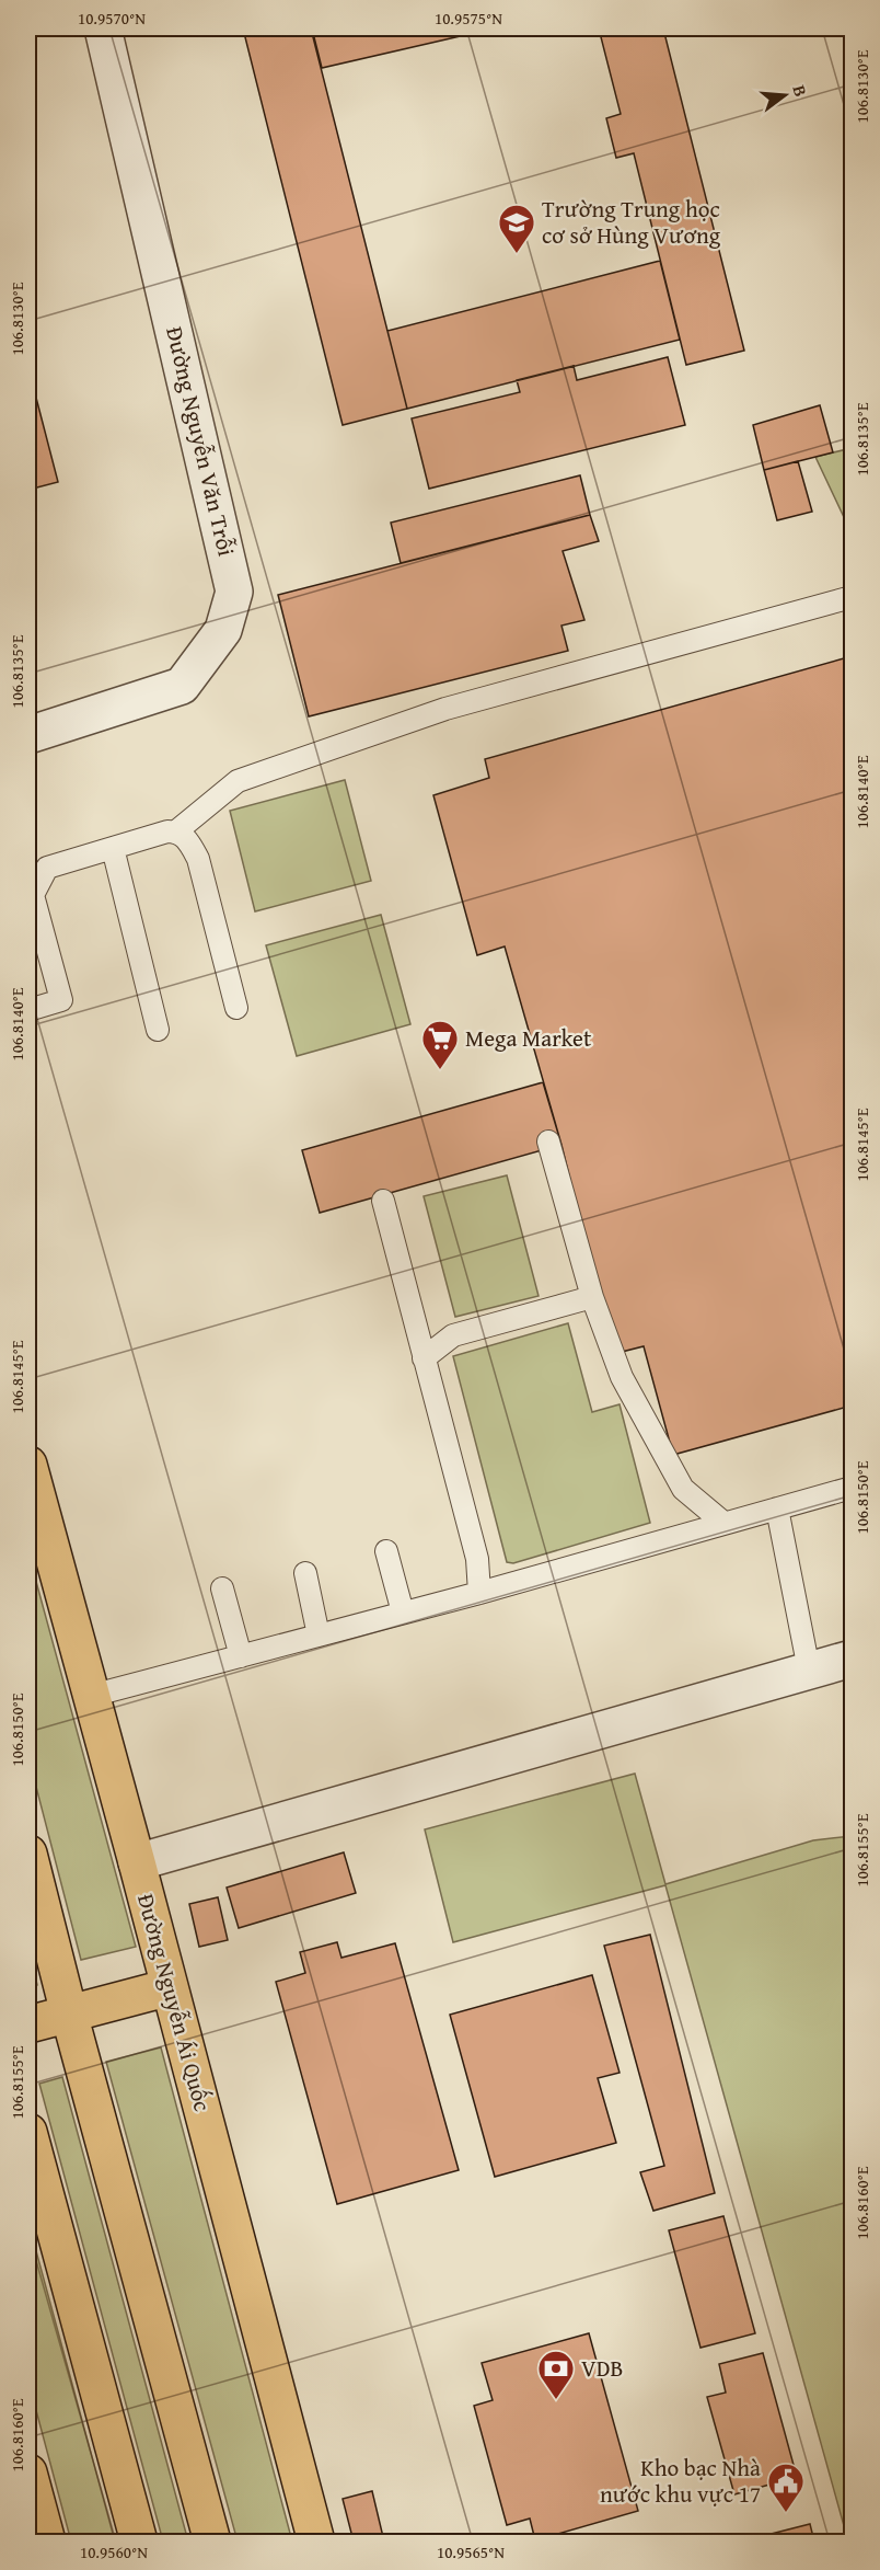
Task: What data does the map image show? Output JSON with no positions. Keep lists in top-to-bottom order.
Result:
{
  "streets": {
    "main road": ["Đường Nguyễn Ái Quốc"],
    "street": ["Đường Nguyễn Văn Trỗi"]
  },
  "places": {
    "school or university": ["Trường Trung học cơ sở Hùng Vương"],
    "supermarket": ["Mega Market"],
    "bank": ["VDB"],
    "public building": ["Kho bạc Nhà nước khu vực 17"]
  },
  "north": "right",
  "coordinates": [
    "10.9570°N",
    "10.9575°N",
    "106.8130°E",
    "106.8135°E",
    "106.8140°E",
    "106.8145°E",
    "106.8150°E",
    "106.8155°E",
    "106.8160°E",
    "10.9560°N",
    "10.9565°N"
  ]
}
